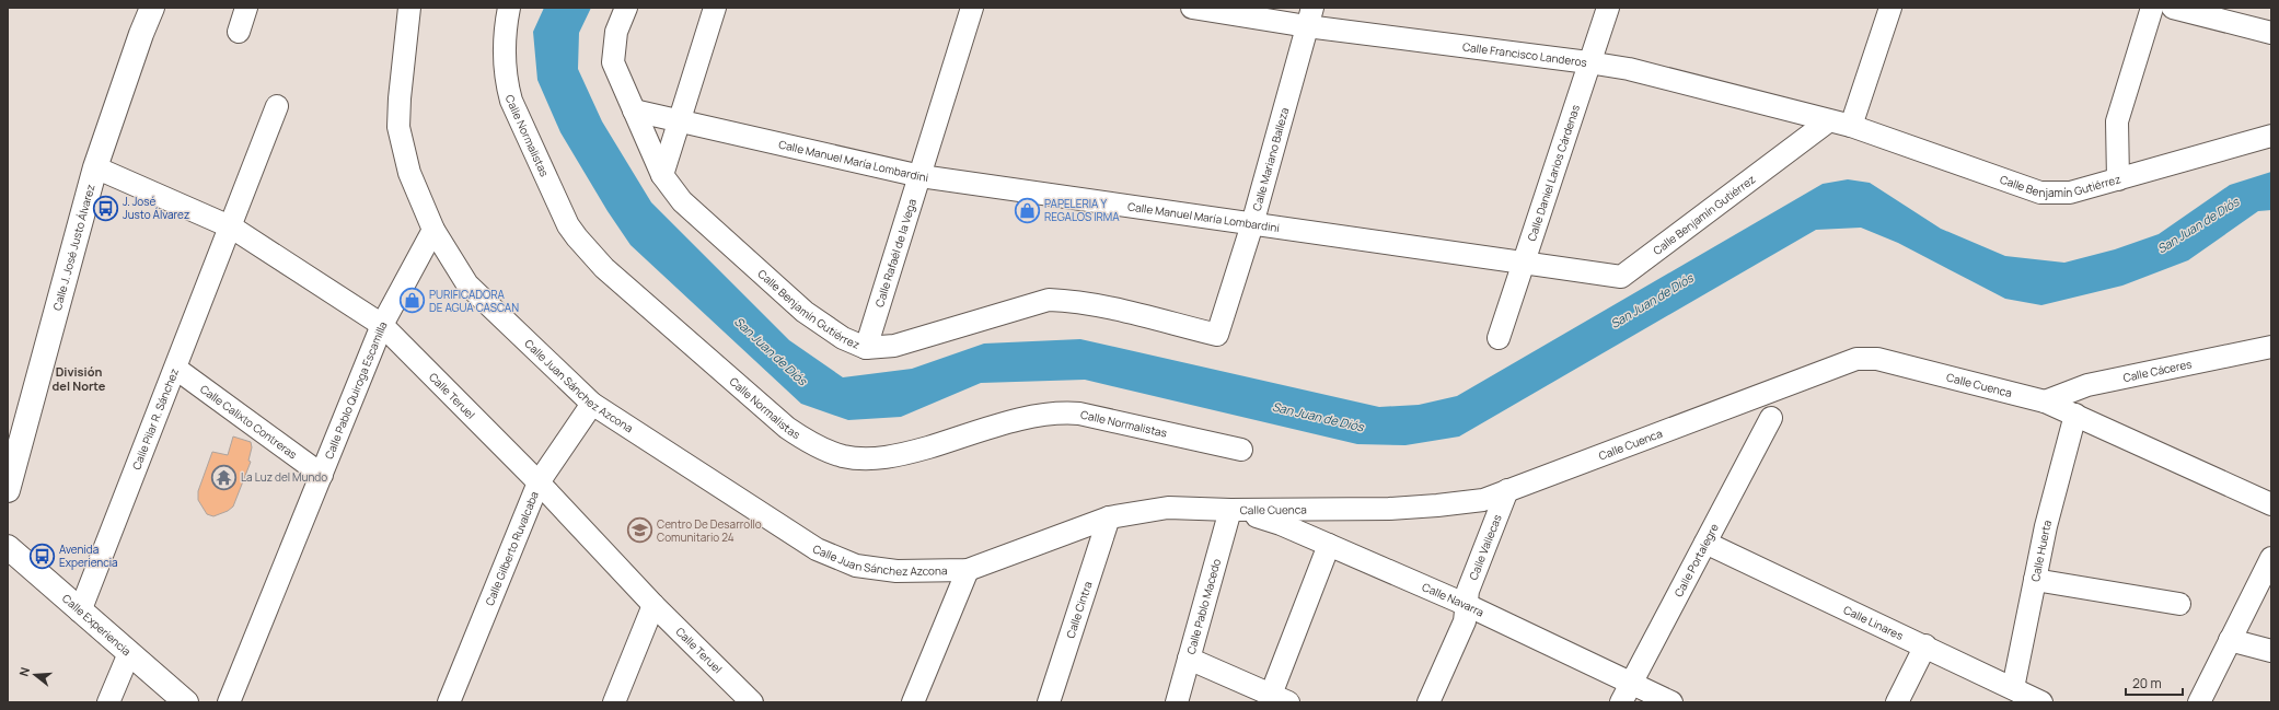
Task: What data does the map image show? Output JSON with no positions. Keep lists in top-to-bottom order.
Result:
{
  "streets": {
    "street": [
      "Calle Francisco Landeros",
      "Calle Normalistas",
      "Calle Mariano Balleza",
      "Calle Manuel María Lombardini",
      "Calle Daniel Larios Cárdenas",
      "Calle Benjamín Gutiérrez",
      "Calle J. José Justo Álvarez",
      "Calle Rafaél de la Vega",
      "Calle Cáceres",
      "Calle Juan Sánchez Azcona",
      "Calle Cuenca",
      "Calle Pablo Quiroga Escamilla",
      "Calle Teruel",
      "Calle Pilar R. Sánchez",
      "Calle Calixto Contreras",
      "Calle Vallecas",
      "Calle Gilberto Ruvalcaba",
      "Calle Huerta",
      "Calle Portalegre",
      "Calle Navarra",
      "Calle Pablo Macedo",
      "Calle Cintra",
      "Calle Linares",
      "Calle Experiencia"
    ]
  },
  "crossings": [
    ["Calle Francisco Landeros", "Calle Mariano Balleza"],
    ["Calle Francisco Landeros", "Calle Daniel Larios Cárdenas"],
    ["Calle Francisco Landeros", "Calle Benjamín Gutiérrez"],
    ["Calle Mariano Balleza", "Calle Manuel María Lombardini"],
    ["Calle Mariano Balleza", "Calle Benjamín Gutiérrez"],
    ["Calle Manuel María Lombardini", "Calle Daniel Larios Cárdenas"],
    ["Calle Manuel María Lombardini", "Calle Benjamín Gutiérrez"],
    ["Calle Manuel María Lombardini", "Calle Rafaél de la Vega"],
    ["Calle Benjamín Gutiérrez", "Calle Rafaél de la Vega"],
    ["Calle J. José Justo Álvarez", "Calle Teruel"],
    ["Calle Cáceres", "Calle Cuenca"],
    ["Calle Juan Sánchez Azcona", "Calle Cuenca"],
    ["Calle Juan Sánchez Azcona", "Calle Pablo Quiroga Escamilla"],
    ["Calle Juan Sánchez Azcona", "Calle Gilberto Ruvalcaba"],
    ["Calle Cuenca", "Calle Vallecas"],
    ["Calle Cuenca", "Calle Huerta"],
    ["Calle Cuenca", "Calle Navarra"],
    ["Calle Cuenca", "Calle Pablo Macedo"],
    ["Calle Cuenca", "Calle Cintra"],
    ["Calle Pablo Quiroga Escamilla", "Calle Teruel"],
    ["Calle Pablo Quiroga Escamilla", "Calle Calixto Contreras"],
    ["Calle Teruel", "Calle Pilar R. Sánchez"],
    ["Calle Teruel", "Calle Gilberto Ruvalcaba"],
    ["Calle Pilar R. Sánchez", "Calle Calixto Contreras"],
    ["Calle Pilar R. Sánchez", "Calle Experiencia"],
    ["Calle Vallecas", "Calle Navarra"],
    ["Calle Huerta", "Calle Linares"],
    ["Calle Portalegre", "Calle Navarra"],
    ["Calle Portalegre", "Calle Linares"],
    ["Calle Navarra", "Calle Pablo Macedo"]
  ],
  "districts": ["División del Norte"],
  "water": ["San Juan de Diós"],
  "places": {
    "bus stop": ["J. José Justo Álvarez", "Avenida Experiencia"],
    "shop": ["PAPELERIA Y REGALOS IRMA", "PURIFICADORA DE AGUA CASCAN"],
    "temple": ["La Luz del Mundo"],
    "school or university": ["Centro De Desarrollo Comunitario 24"]
  },
  "scale_bar": "20 m",
  "north": "left"
}
